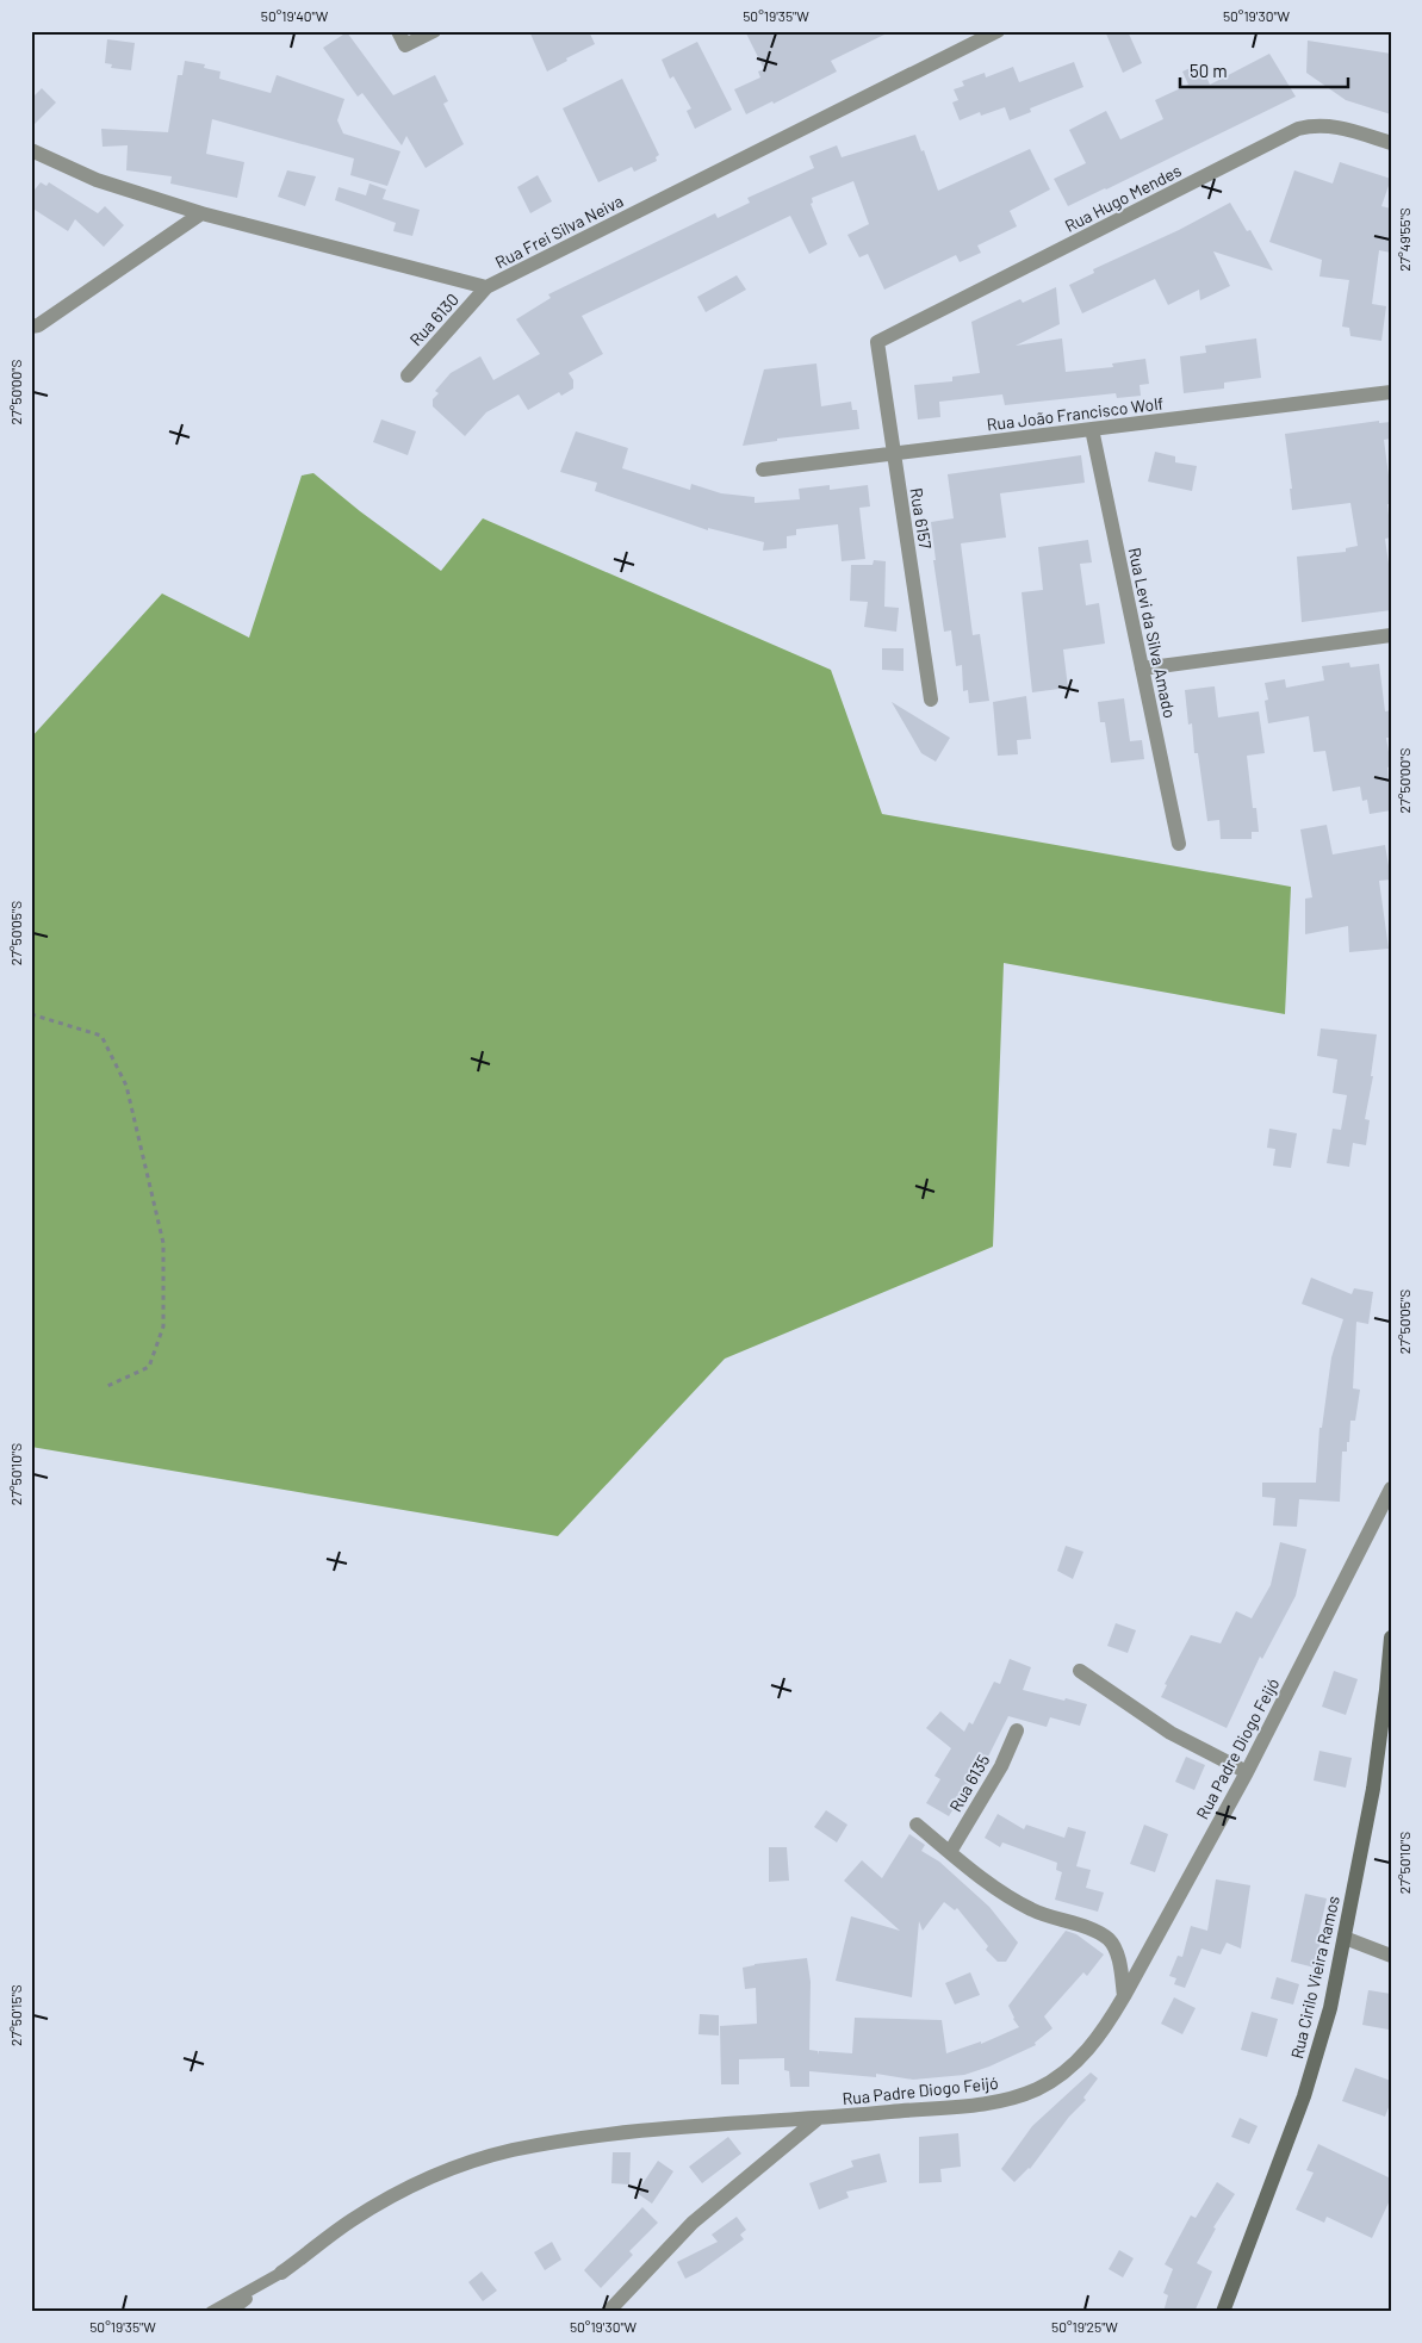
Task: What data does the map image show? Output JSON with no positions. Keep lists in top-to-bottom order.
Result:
{
  "streets": {
    "main road": ["Rua Cirilo Vieira Ramos"],
    "street": [
      "Rua Hugo Mendes",
      "Rua Frei Silva Neiva",
      "Rua 6130",
      "Rua João Francisco Wolf",
      "Rua 6157",
      "Rua Levi da Silva Amado",
      "Rua Padre Diogo Feijó",
      "Rua 6135"
    ]
  },
  "crossings": [
    ["Rua Hugo Mendes", "Rua 6157"],
    ["Rua Frei Silva Neiva", "Rua 6130"],
    ["Rua João Francisco Wolf", "Rua 6157"],
    ["Rua João Francisco Wolf", "Rua Levi da Silva Amado"]
  ],
  "scale_bar": "50 m",
  "coordinates": [
    "50°19'40\"W",
    "50°19'35\"W",
    "50°19'30\"W",
    "27°49'55\"S",
    "27°50'00\"S",
    "27°50'05\"S",
    "27°50'10\"S",
    "27°50'15\"S",
    "50°19'25\"W"
  ]
}
